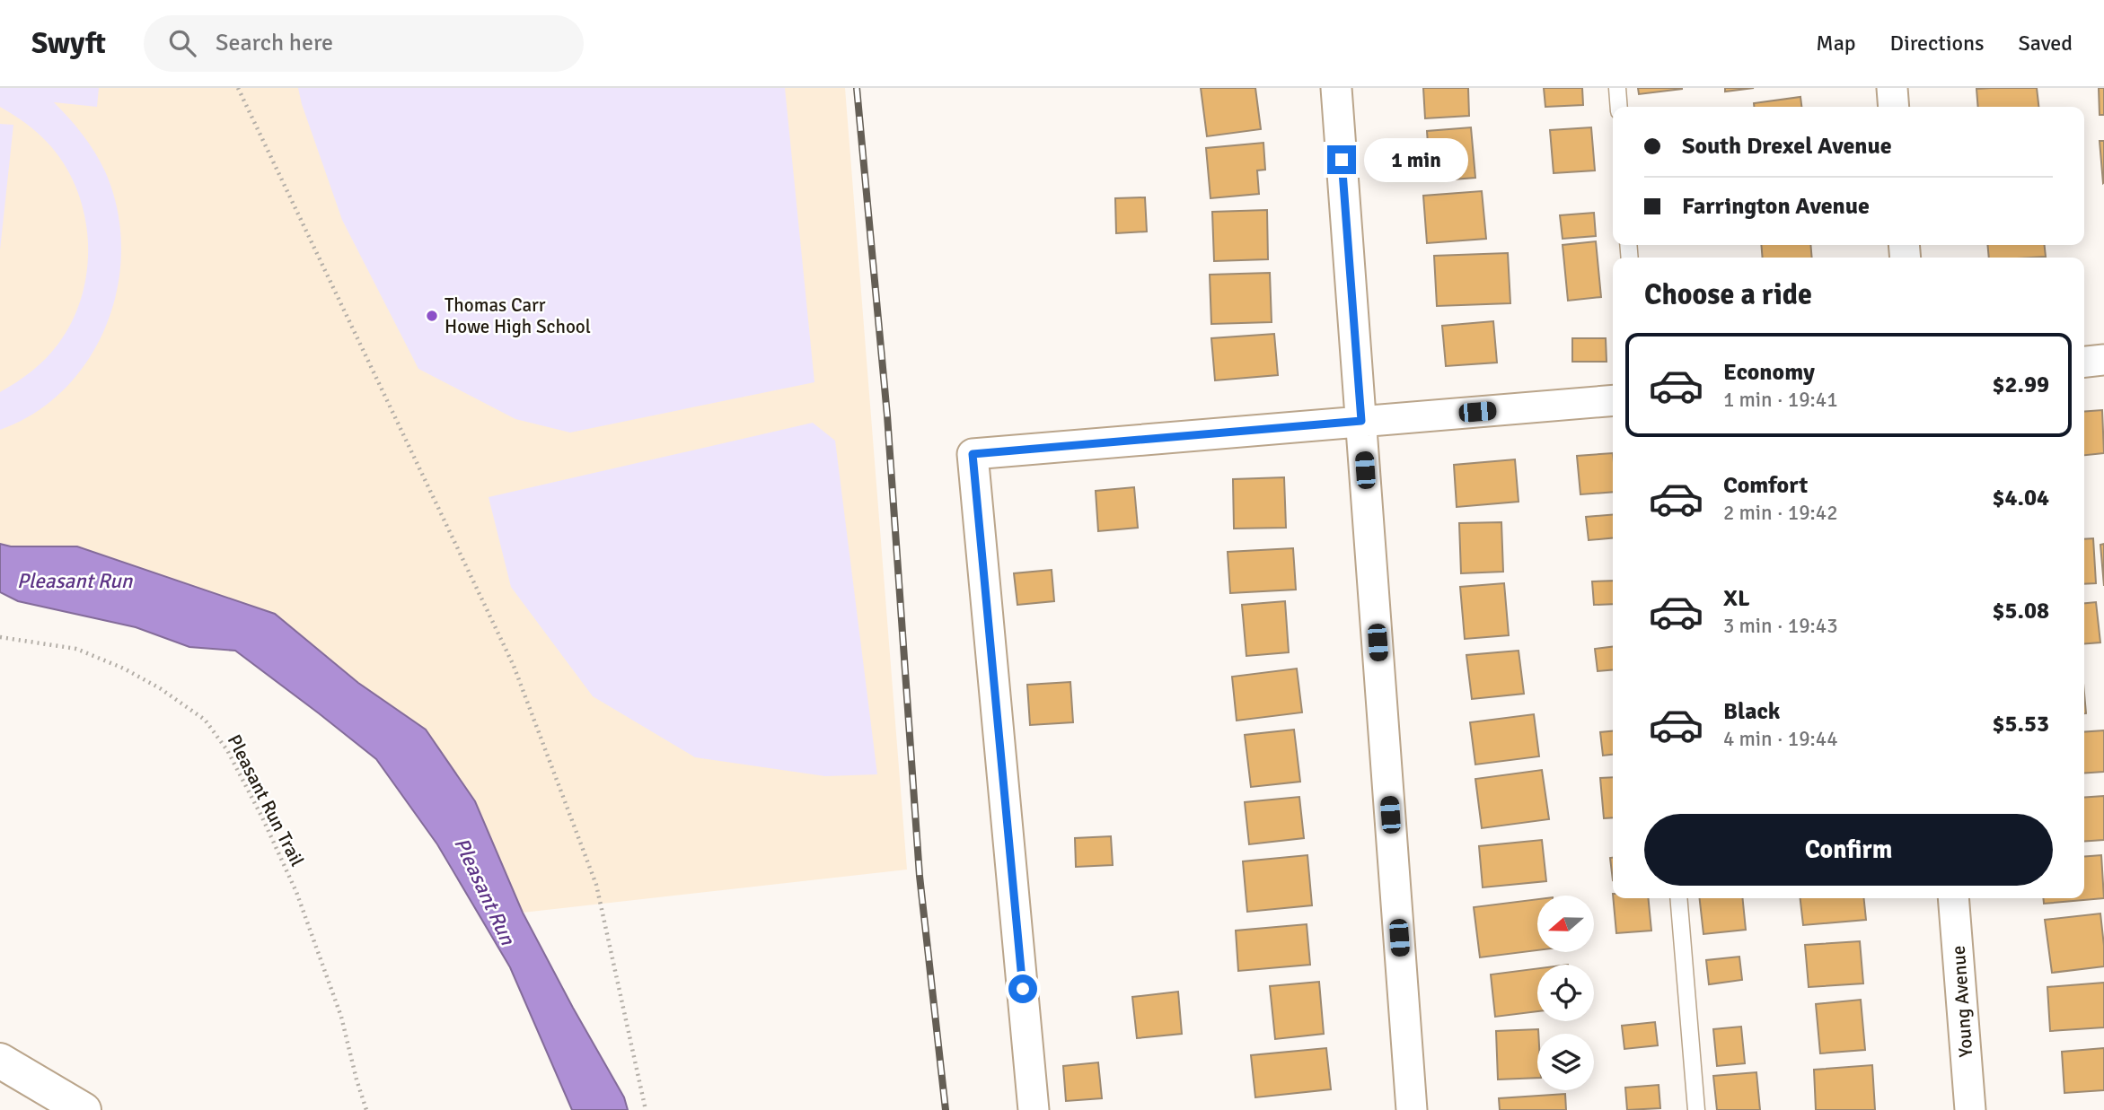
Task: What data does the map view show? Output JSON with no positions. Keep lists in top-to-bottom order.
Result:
{
  "streets": {
    "street": ["Young Avenue"],
    "path": ["Pleasant Run Trail"]
  },
  "water": ["Pleasant Run"],
  "places": ["Thomas Carr Howe High School"],
  "north": "left",
  "page": {
    "header": "Swyft",
    "search": "Search here",
    "nav": ["Map", "Directions", "Saved"],
    "banner": ["South Drexel Avenue", "Farrington Avenue"],
    "bubble": "1 min",
    "heading": "Choose a ride",
    "list": [
      {
        "name": "Economy",
        "note": "1 min · 19:41",
        "value": "$2.99"
      },
      {
        "name": "Comfort",
        "note": "2 min · 19:42",
        "value": "$4.04"
      },
      {
        "name": "XL",
        "note": "3 min · 19:43",
        "value": "$5.08"
      },
      {
        "name": "Black",
        "note": "4 min · 19:44",
        "value": "$5.53"
      }
    ],
    "buttons": "Confirm"
  }
}
